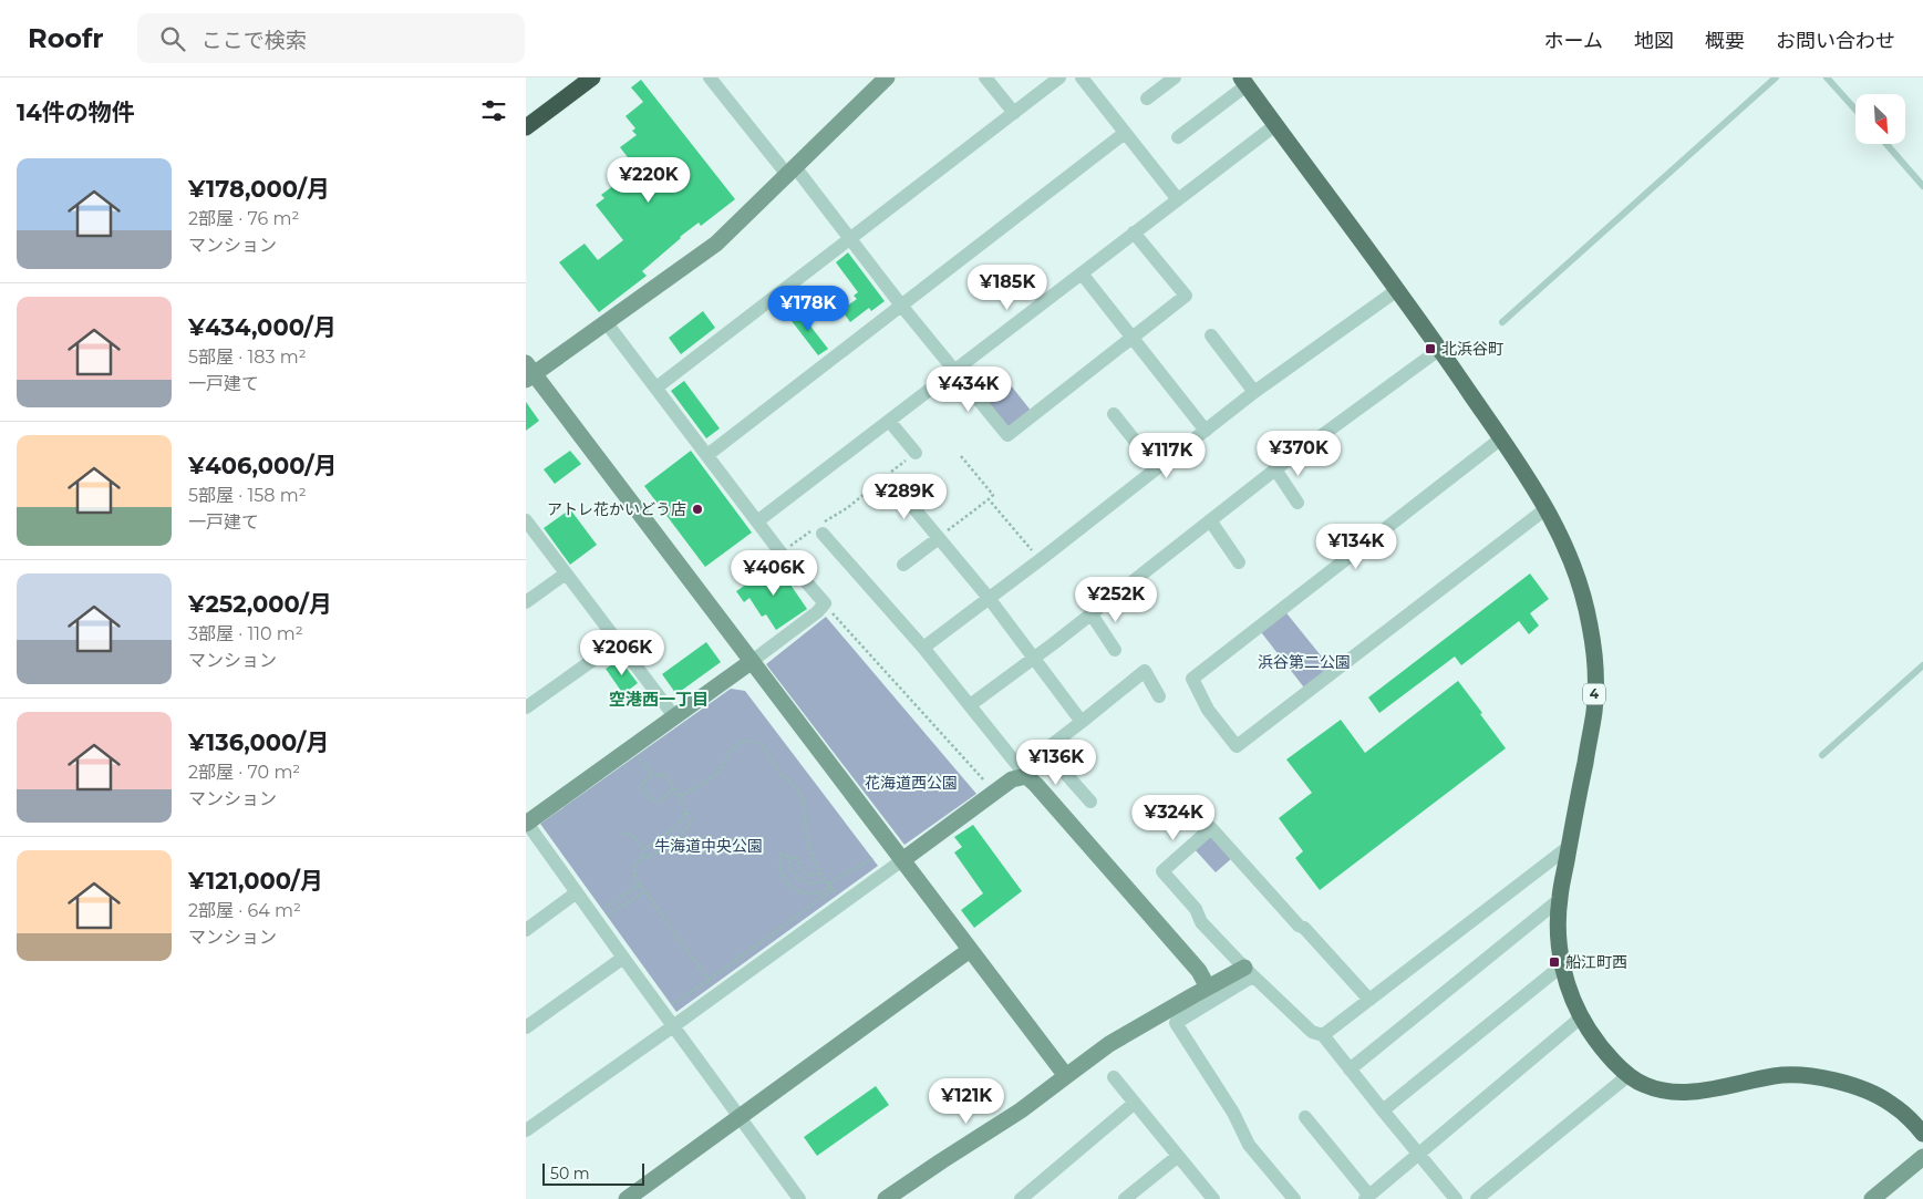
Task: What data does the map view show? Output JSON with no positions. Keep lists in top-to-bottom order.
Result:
{
  "streets": {
    "main road": ["4"]
  },
  "districts": ["空港西一丁目"],
  "parks": ["浜谷第二公園", "花海道西公園", "牛海道中央公園"],
  "places": {
    "transit": ["北浜谷町", "船江町西"],
    "other": ["アトレ花かいどう店"]
  },
  "scale_bar": "50 m",
  "north": "bottom right",
  "page": {
    "header": "Roofr",
    "search": "ここで検索",
    "nav": [
      "ホーム",
      "地図",
      "概要",
      "お問い合わせ"
    ],
    "heading": "14件の物件",
    "list": [
      {
        "name": "¥178,000/月",
        "note": "2部屋 · 76 m² · マンション"
      },
      {
        "name": "¥434,000/月",
        "note": "5部屋 · 183 m² · 一戸建て"
      },
      {
        "name": "¥406,000/月",
        "note": "5部屋 · 158 m² · 一戸建て"
      },
      {
        "name": "¥252,000/月",
        "note": "3部屋 · 110 m² · マンション"
      },
      {
        "name": "¥136,000/月",
        "note": "2部屋 · 70 m² · マンション"
      },
      {
        "name": "¥121,000/月",
        "note": "2部屋 · 64 m² · マンション"
      }
    ],
    "price": [
      "¥220K",
      "¥185K",
      "¥178K",
      "¥434K",
      "¥370K",
      "¥117K",
      "¥289K",
      "¥134K",
      "¥406K",
      "¥252K",
      "¥206K",
      "¥136K",
      "¥324K",
      "¥121K"
    ],
    "scale": "50 m"
  }
}
